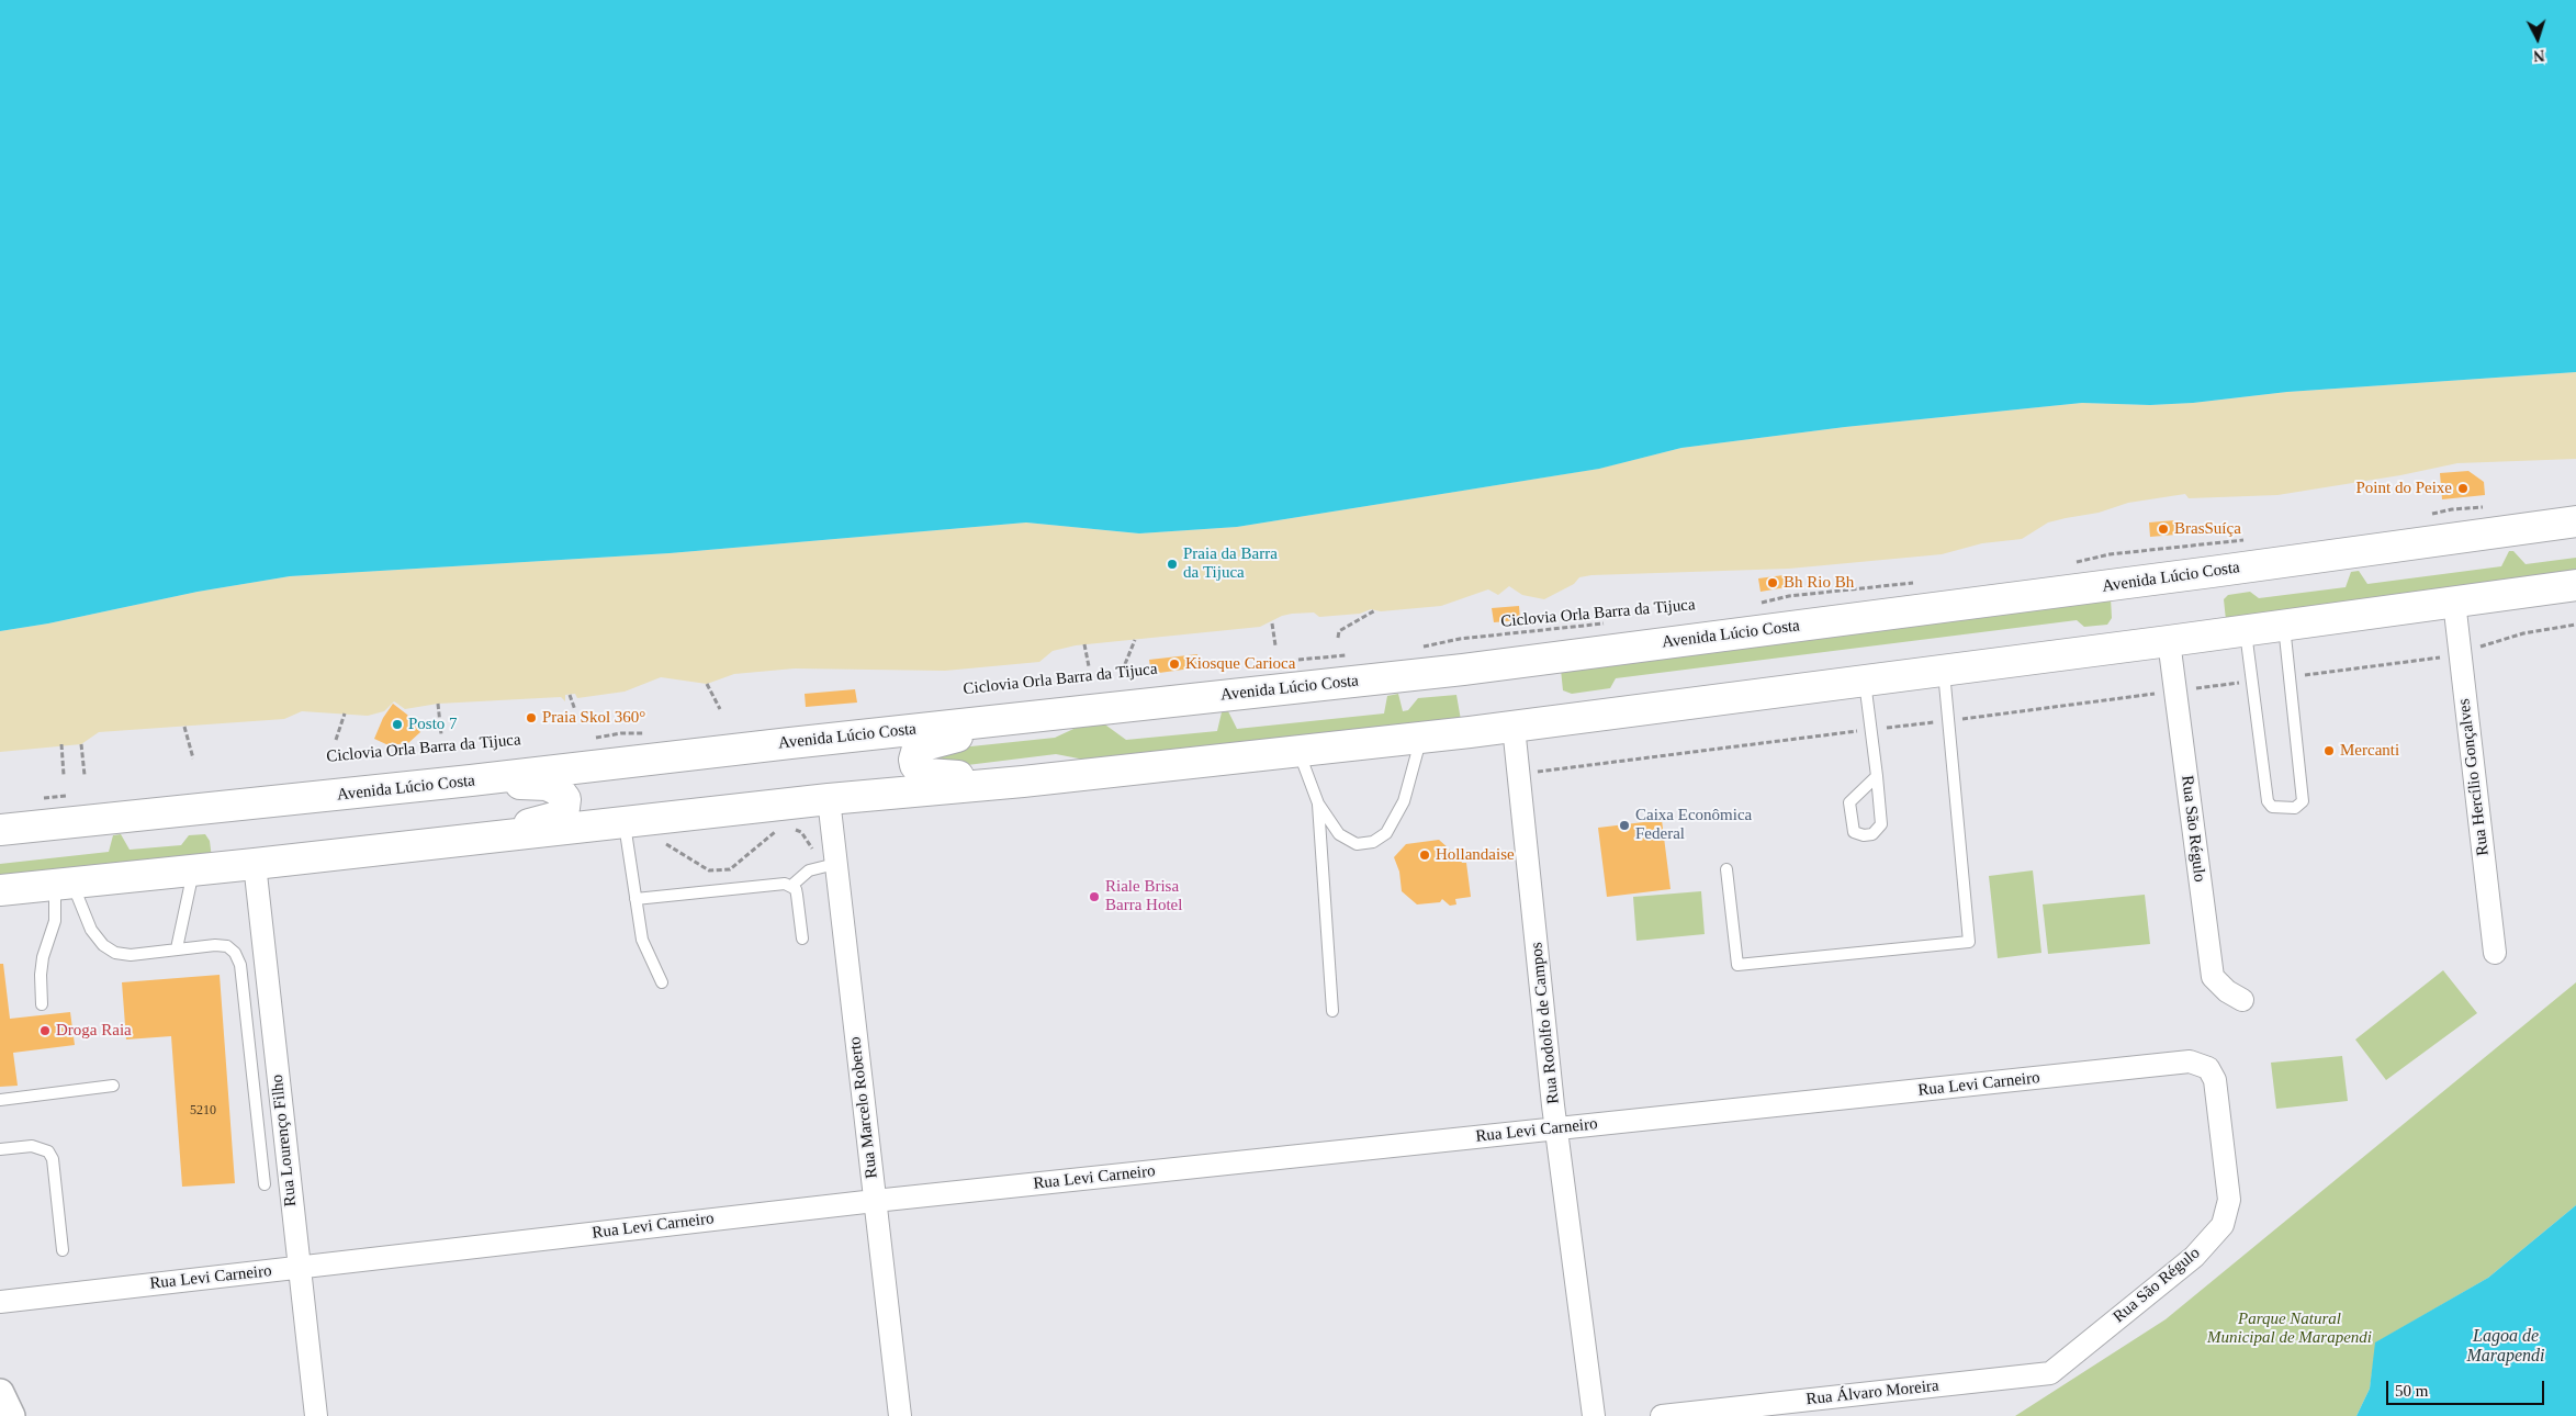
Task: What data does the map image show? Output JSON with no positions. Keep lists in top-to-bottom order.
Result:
{
  "streets": {
    "main road": ["Avenida Lúcio Costa"],
    "street": [
      "Rua Hercílio Gonçalves",
      "Rua São Régulo",
      "Rua Rodolfo de Campos",
      "Rua Levi Carneiro",
      "Rua Marcelo Roberto",
      "Rua Lourenço Filho",
      "Rua Álvaro Moreira"
    ],
    "path": ["Ciclovia Orla Barra da Tijuca"]
  },
  "crossings": [
    ["Rua São Régulo", "Rua Levi Carneiro"],
    ["Rua São Régulo", "Rua Álvaro Moreira"],
    ["Rua Rodolfo de Campos", "Rua Levi Carneiro"],
    ["Rua Levi Carneiro", "Rua Marcelo Roberto"],
    ["Rua Levi Carneiro", "Rua Lourenço Filho"]
  ],
  "water": ["Lagoa de Marapendi"],
  "parks": ["Parque Natural Municipal de Marapendi"],
  "places": [
    "Point do Peixe",
    "BrasSuíça",
    "Praia da Barra da Tijuca",
    "Bh Rio Bh",
    "Kiosque Carioca",
    "Praia Skol 360°",
    "Posto 7",
    "Mercanti",
    "Caixa Econômica Federal",
    "Hollandaise",
    "Riale Brisa Barra Hotel",
    "Droga Raia"
  ],
  "house_numbers": ["5210"],
  "scale_bar": "50 m",
  "north": "bottom"
}
